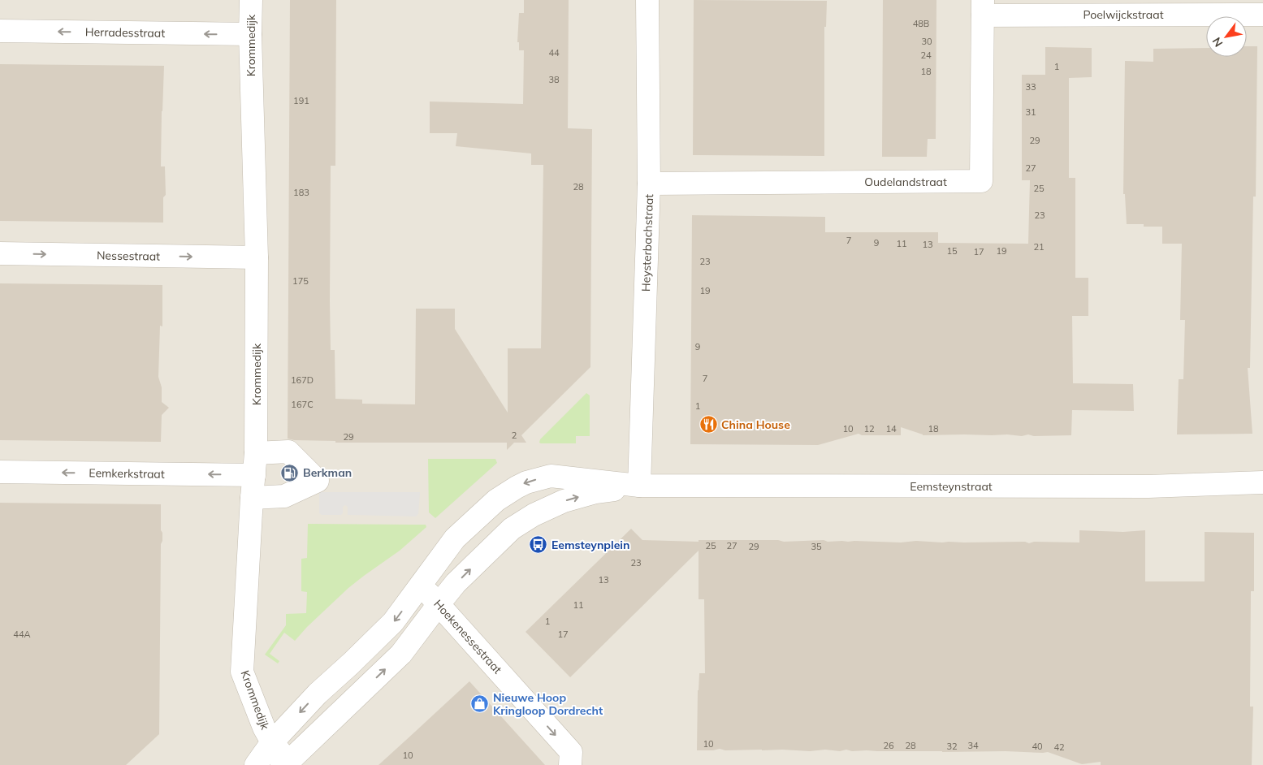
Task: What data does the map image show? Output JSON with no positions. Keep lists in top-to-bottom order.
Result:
{
  "streets": {
    "street": [
      "Poelwijckstraat",
      "Herradesstraat",
      "Krommedijk",
      "Oudelandstraat",
      "Heysterbachstraat",
      "Nessestraat",
      "Eemkerkstraat",
      "Eemsteynstraat",
      "Hoekenessestraat"
    ]
  },
  "crossings": [
    ["Poelwijckstraat", "Oudelandstraat"],
    ["Herradesstraat", "Krommedijk"],
    ["Krommedijk", "Nessestraat"],
    ["Krommedijk", "Eemkerkstraat"],
    ["Oudelandstraat", "Heysterbachstraat"],
    ["Heysterbachstraat", "Eemsteynstraat"]
  ],
  "one_way": [
    "Herradesstraat",
    "Nessestraat",
    "Eemkerkstraat",
    "Hoekenessestraat"
  ],
  "places": {
    "restaurant": ["China House"],
    "fuel station": ["Berkman"],
    "bus stop": ["Eemsteynplein"],
    "shop": ["Nieuwe Hoop Kringloop Dordrecht"]
  },
  "house_numbers": [
    "48B",
    "30",
    "44",
    "24",
    "1",
    "18",
    "38",
    "33",
    "191",
    "31",
    "29",
    "27",
    "28",
    "25",
    "183",
    "23",
    "7",
    "9",
    "11",
    "13",
    "21",
    "15",
    "19",
    "17",
    "23",
    "175",
    "19",
    "9",
    "7",
    "167D",
    "167C",
    "1",
    "10",
    "12",
    "14",
    "18",
    "2",
    "29",
    "25",
    "27",
    "29",
    "35",
    "23",
    "13",
    "11",
    "1",
    "44A",
    "17",
    "10",
    "26",
    "28",
    "34",
    "32",
    "40",
    "42",
    "10"
  ],
  "north": "bottom left"
}
